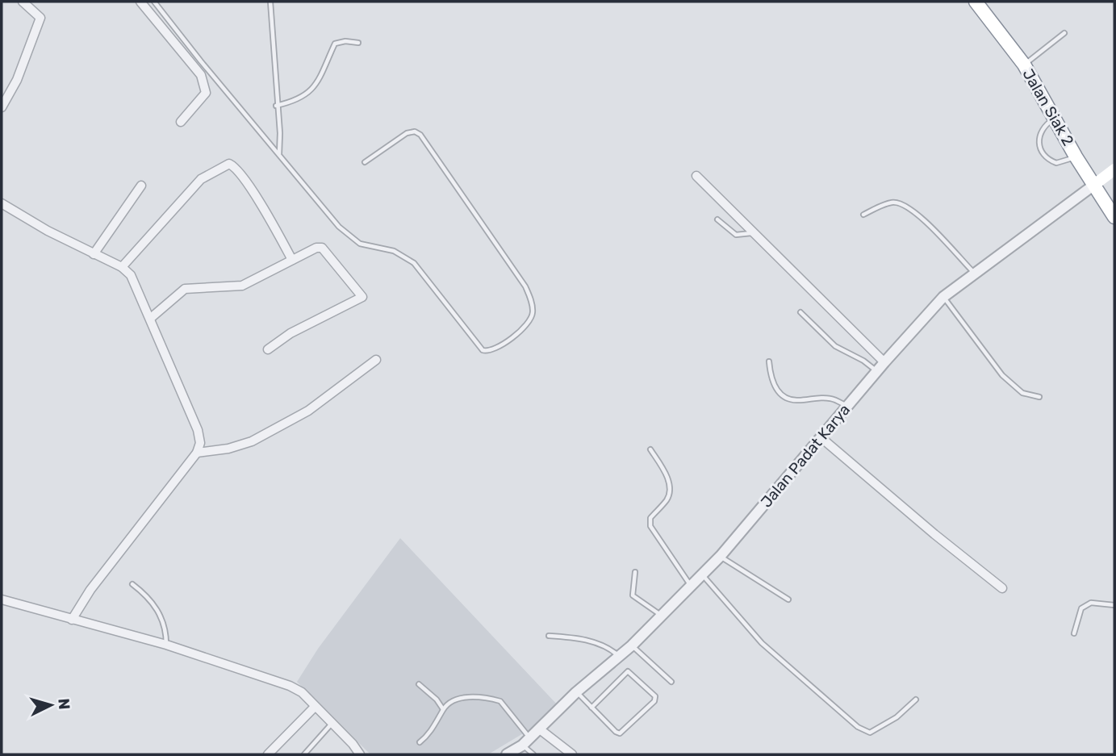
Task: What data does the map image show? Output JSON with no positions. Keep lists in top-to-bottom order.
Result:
{
  "streets": {
    "highway": ["Jalan Siak 2"],
    "main road": ["Jalan Padat Karya"]
  },
  "crossings": [
    ["Jalan Siak 2", "Jalan Padat Karya"]
  ],
  "north": "right"
}
